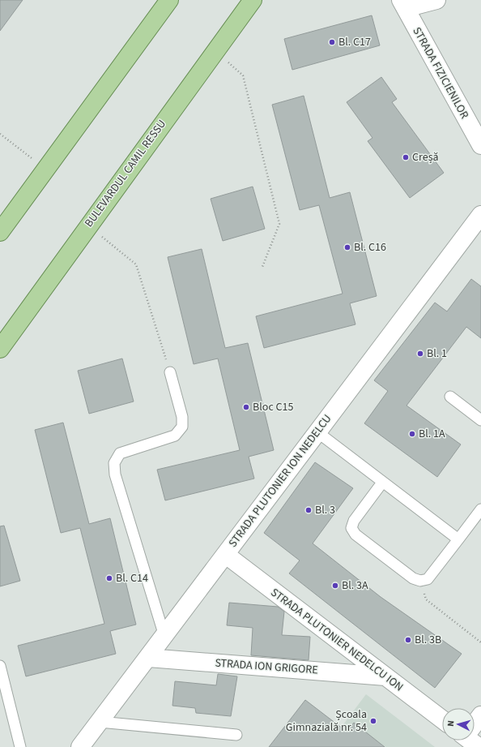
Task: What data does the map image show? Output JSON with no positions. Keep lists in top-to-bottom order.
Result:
{
  "streets": {
    "main road": ["BULEVARDUL CAMIL RESSU"],
    "street": [
      "STRADA FIZICIENILOR",
      "STRADA PLUTONIER ION NEDELCU",
      "STRADA PLUTONIER NEDELCU ION",
      "STRADA ION GRIGORE"
    ]
  },
  "crossings": [
    ["STRADA PLUTONIER ION NEDELCU", "STRADA PLUTONIER NEDELCU ION"],
    ["STRADA PLUTONIER ION NEDELCU", "STRADA ION GRIGORE"],
    ["STRADA PLUTONIER NEDELCU ION", "STRADA ION GRIGORE"]
  ],
  "places": [
    "Bl. C17",
    "Creșă",
    "Bl. C16",
    "Bl. 1",
    "Bloc C15",
    "Bl. 1A",
    "Bl. 3",
    "Bl. C14",
    "Bl. 3A",
    "Bl. 3B",
    "Școala Gimnazială nr. 54"
  ],
  "north": "left"
}
